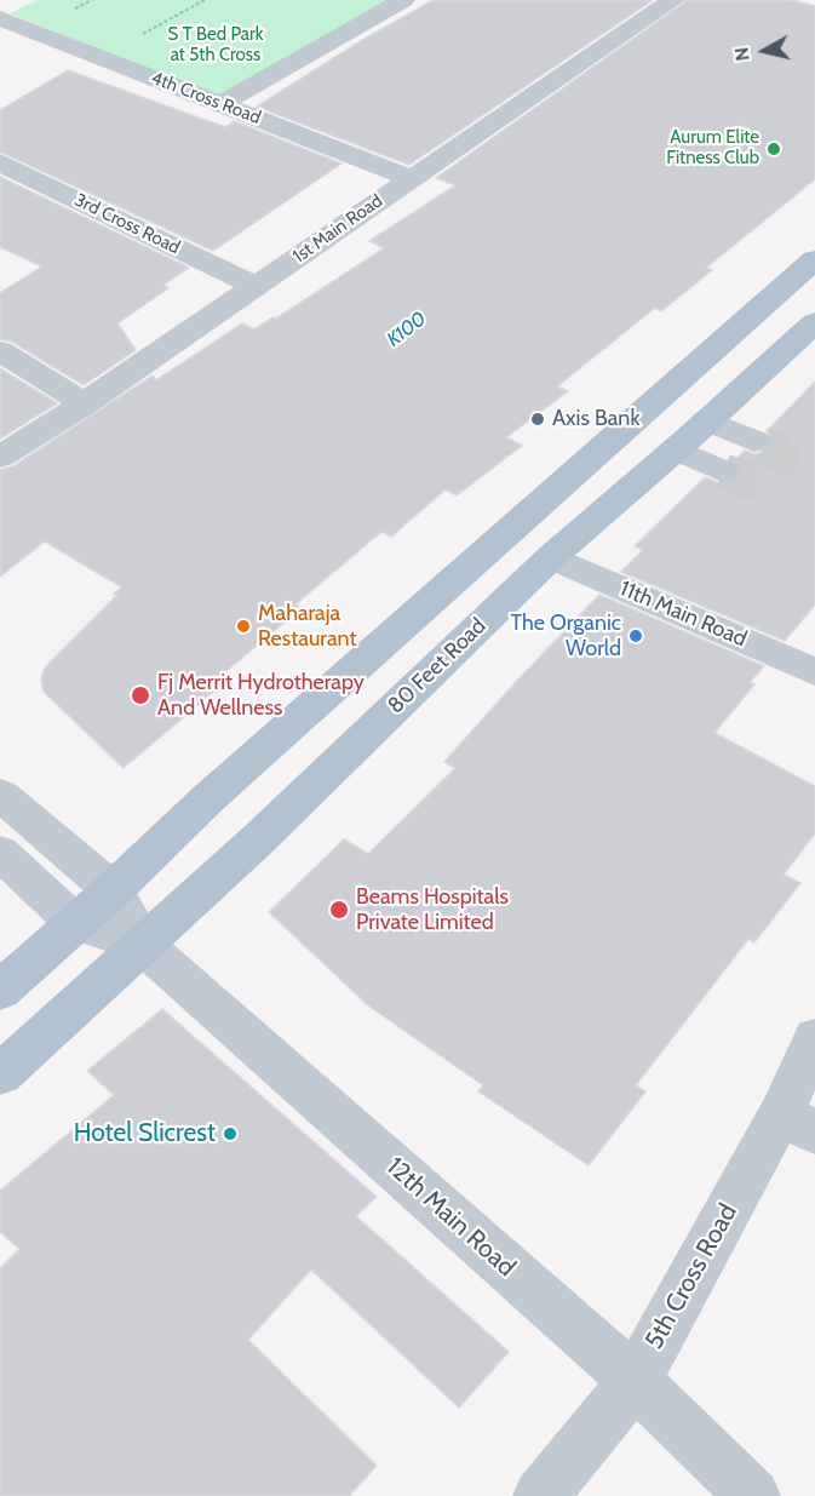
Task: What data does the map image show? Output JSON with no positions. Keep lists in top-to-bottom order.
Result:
{
  "streets": {
    "main road": ["80 Feet Road"],
    "street": [
      "4th Cross Road",
      "3rd Cross Road",
      "1st Main Road",
      "11th Main Road",
      "12th Main Road",
      "5th Cross Road"
    ]
  },
  "crossings": [
    ["4th Cross Road", "1st Main Road"],
    ["3rd Cross Road", "1st Main Road"],
    ["11th Main Road", "80 Feet Road"],
    ["80 Feet Road", "12th Main Road"],
    ["12th Main Road", "5th Cross Road"]
  ],
  "water": ["K100"],
  "parks": ["S T Bed Park at 5th Cross"],
  "places": [
    "Aurum Elite Fitness Club",
    "Axis Bank",
    "Maharaja Restaurant",
    "The Organic World",
    "Fj Merrit Hydrotherapy And Wellness",
    "Beams Hospitals Private Limited",
    "Hotel Slicrest"
  ],
  "north": "left"
}
